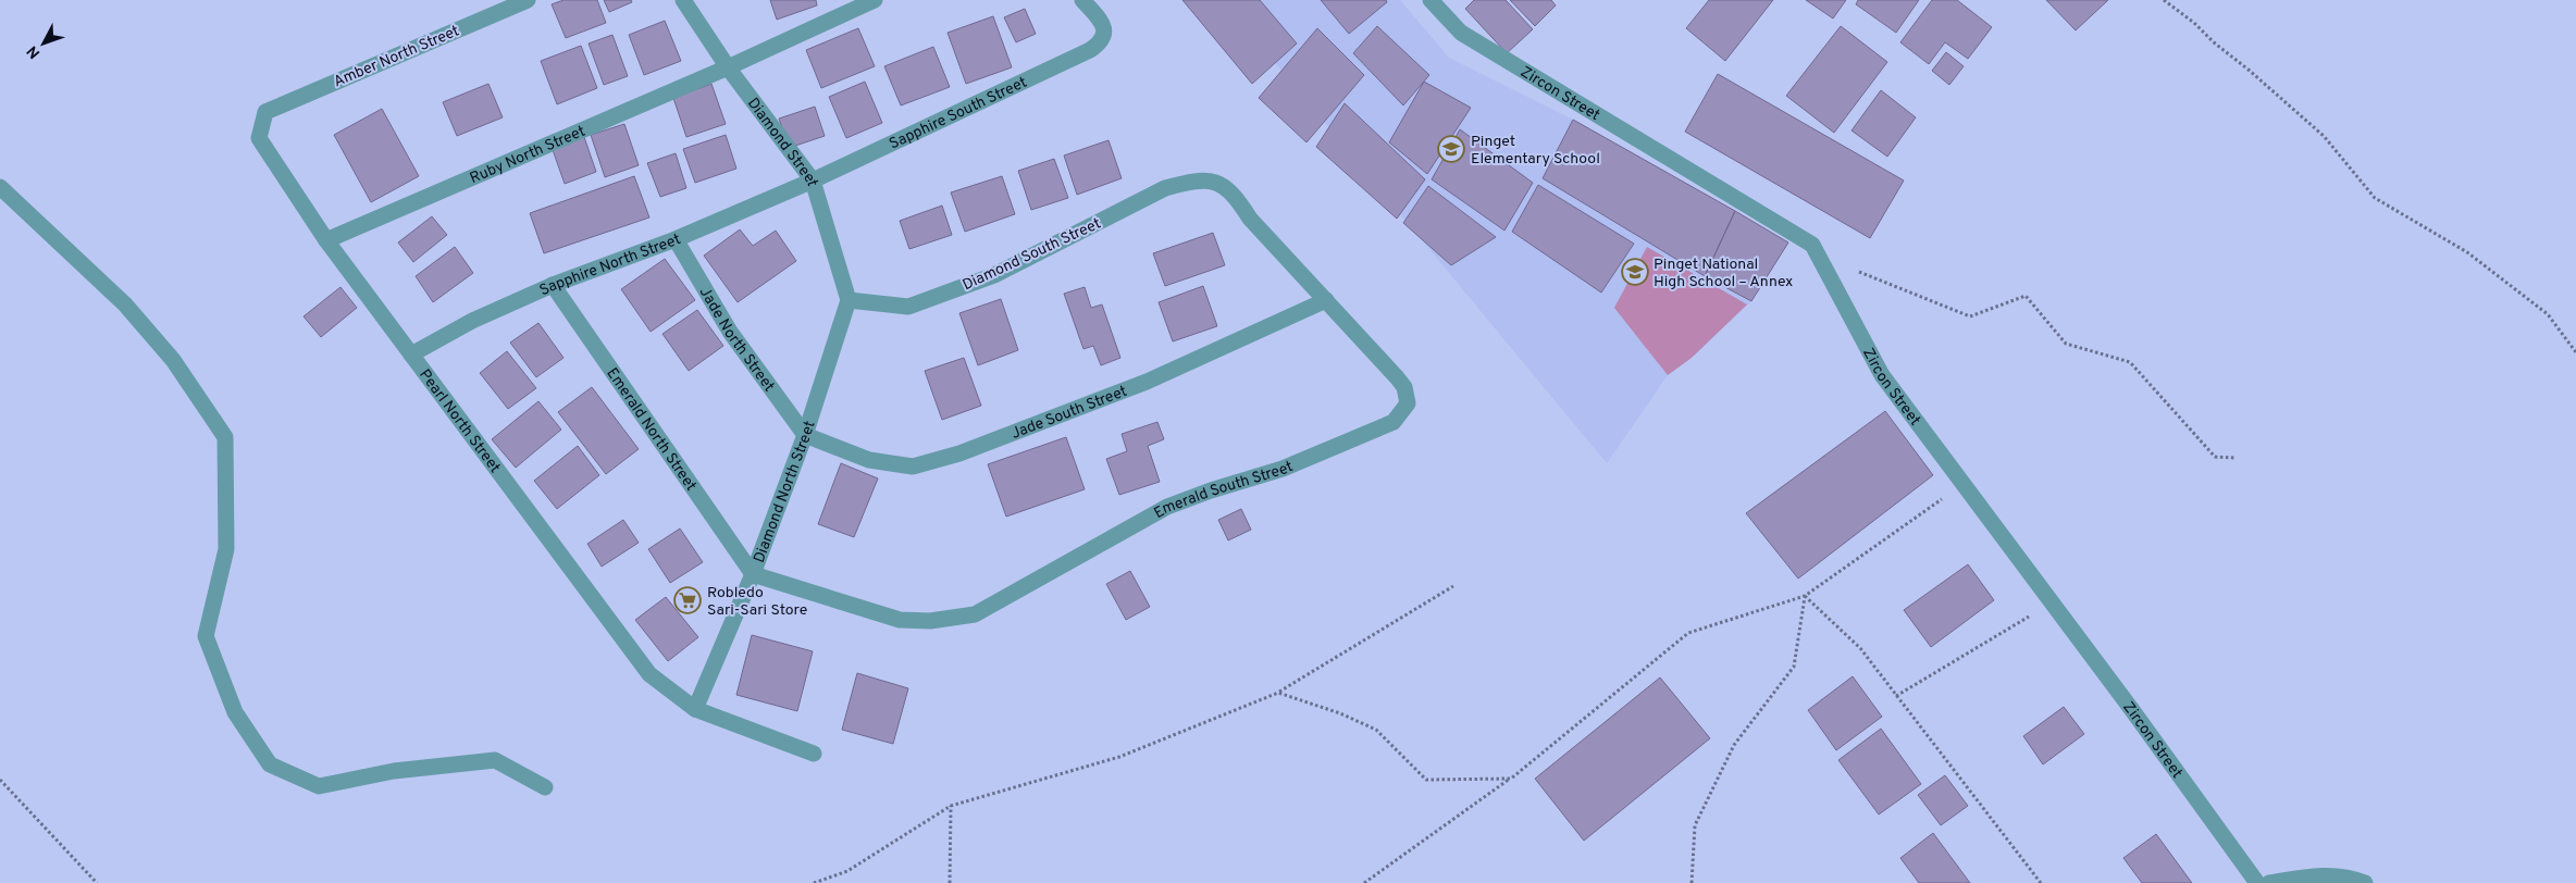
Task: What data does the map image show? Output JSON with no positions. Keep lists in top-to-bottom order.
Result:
{
  "streets": {
    "street": [
      "Amber North Street",
      "Zircon Street",
      "Sapphire South Street",
      "Diamond Street",
      "Ruby North Street",
      "Diamond South Street",
      "Sapphire North Street",
      "Jade North Street",
      "Jade South Street",
      "Pearl North Street",
      "Emerald North Street",
      "Emerald South Street",
      "Diamond North Street"
    ]
  },
  "crossings": [
    ["Amber North Street", "Pearl North Street"],
    ["Sapphire South Street", "Diamond Street"],
    ["Sapphire South Street", "Sapphire North Street"],
    ["Diamond Street", "Ruby North Street"],
    ["Diamond Street", "Diamond South Street"],
    ["Diamond Street", "Sapphire North Street"],
    ["Diamond Street", "Diamond North Street"],
    ["Ruby North Street", "Pearl North Street"],
    ["Diamond South Street", "Emerald South Street"],
    ["Diamond South Street", "Diamond North Street"],
    ["Sapphire North Street", "Jade North Street"],
    ["Sapphire North Street", "Pearl North Street"],
    ["Sapphire North Street", "Emerald North Street"],
    ["Jade North Street", "Jade South Street"],
    ["Jade North Street", "Diamond North Street"],
    ["Jade South Street", "Emerald South Street"],
    ["Jade South Street", "Diamond North Street"],
    ["Pearl North Street", "Diamond North Street"],
    ["Emerald North Street", "Emerald South Street"],
    ["Emerald North Street", "Diamond North Street"],
    ["Emerald South Street", "Diamond North Street"]
  ],
  "places": {
    "school or university": ["Pinget Elementary School", "Pinget National High School – Annex"],
    "supermarket": ["Robledo Sari-Sari Store"]
  },
  "north": "bottom left"
}
